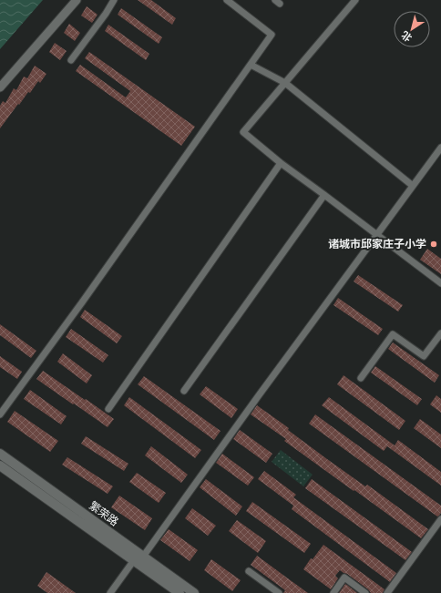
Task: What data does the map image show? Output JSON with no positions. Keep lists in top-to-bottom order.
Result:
{
  "streets": {
    "main road": ["繁荣路"]
  },
  "places": ["诸城市邱家庄子小学"],
  "north": "bottom left"
}
